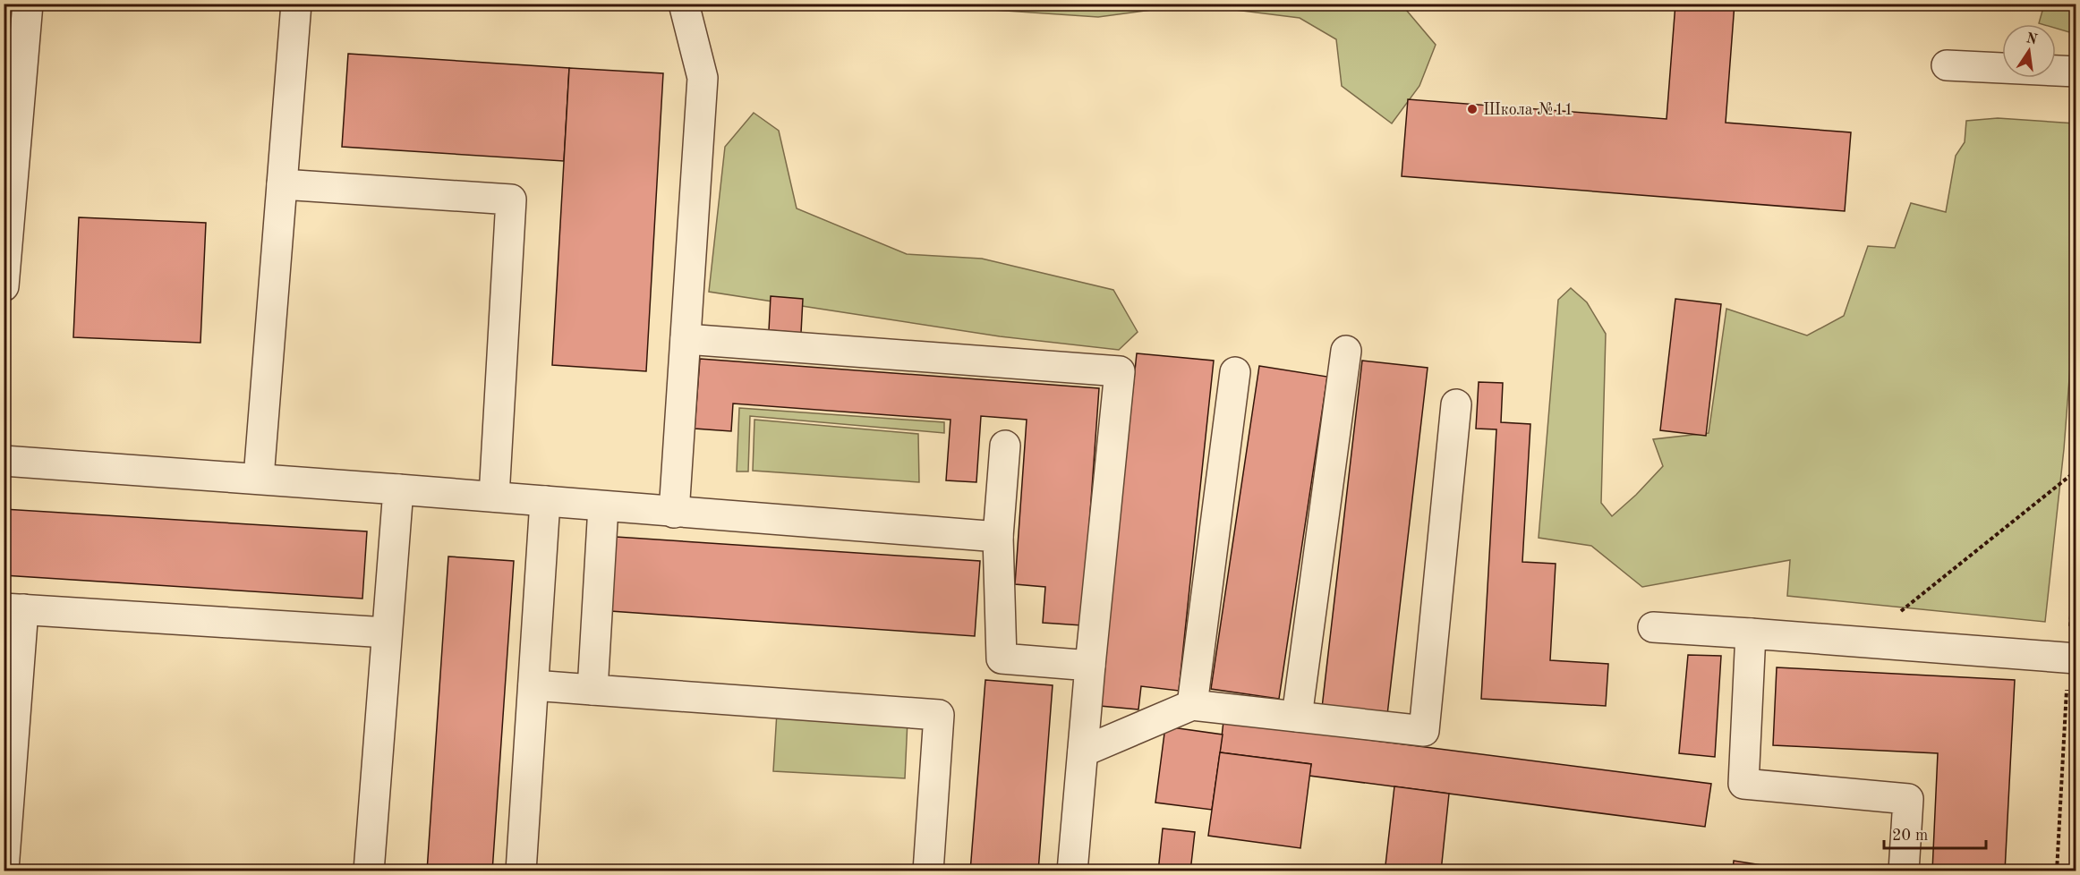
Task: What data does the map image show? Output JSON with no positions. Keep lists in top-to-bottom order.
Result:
{
  "places": ["Школа №11"],
  "scale_bar": "20 m",
  "north": "top"
}
